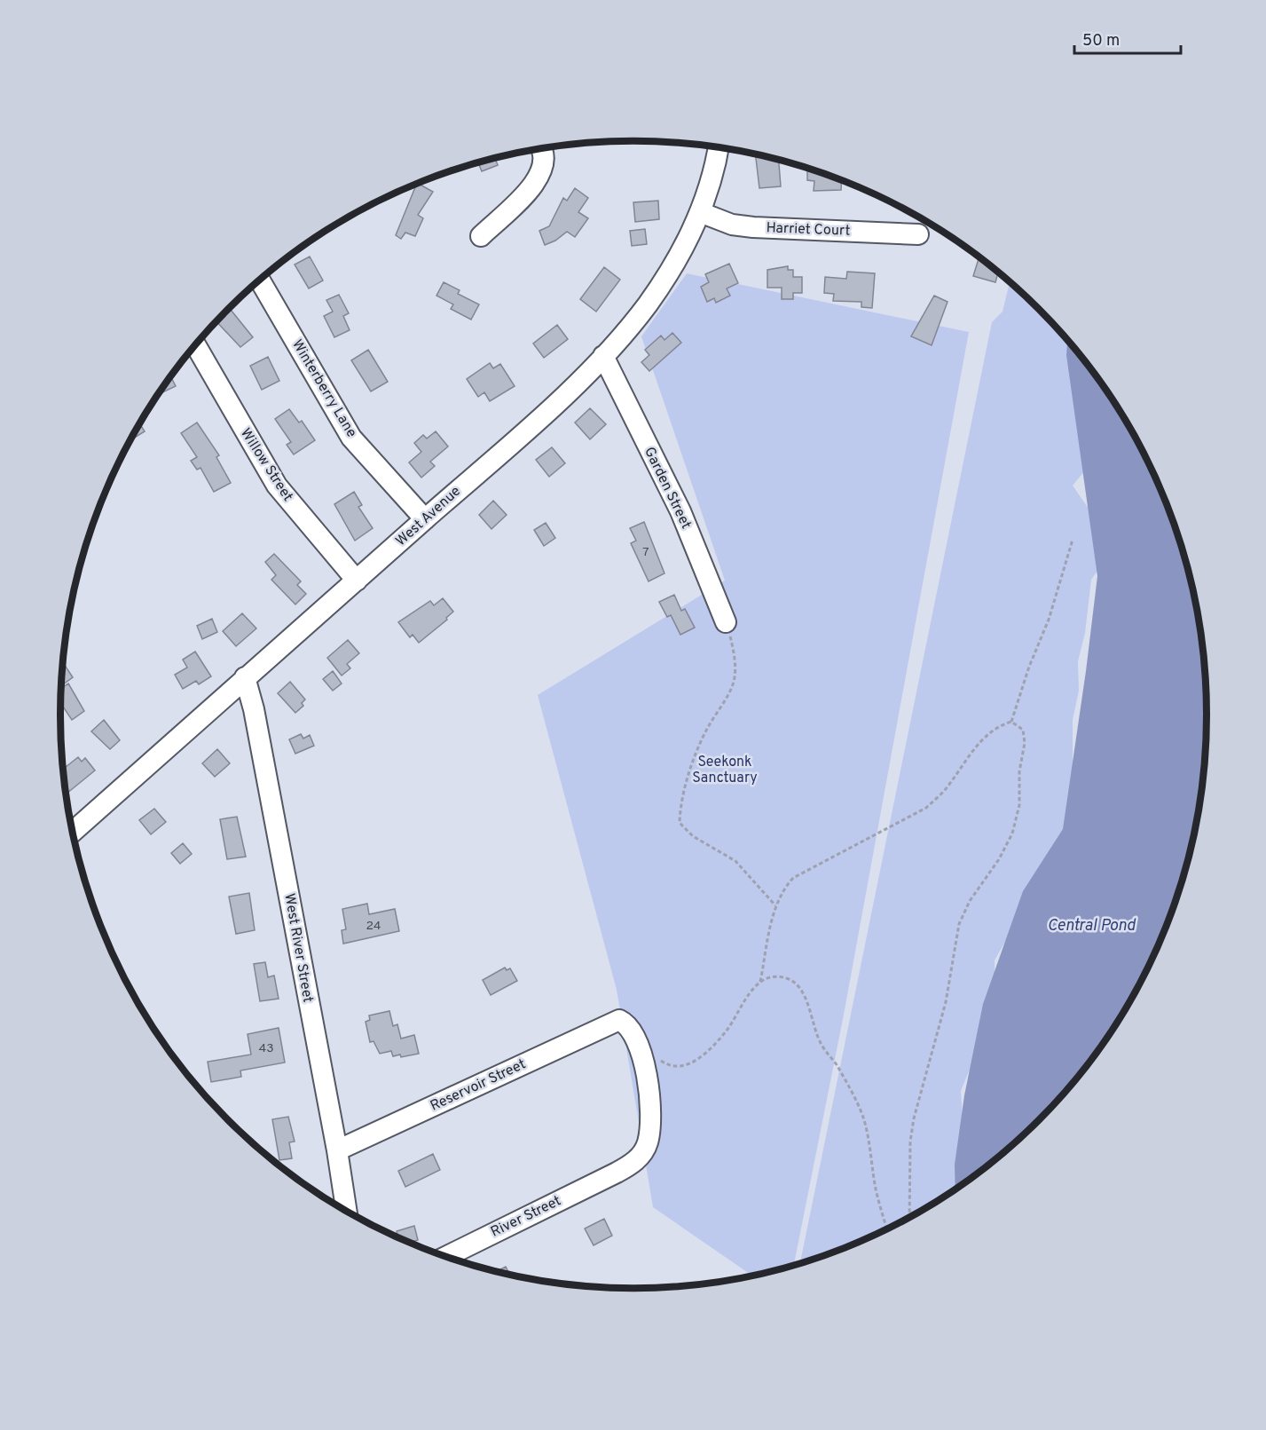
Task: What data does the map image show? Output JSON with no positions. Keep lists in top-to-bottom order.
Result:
{
  "streets": {
    "street": [
      "Harriet Court",
      "Winterberry Lane",
      "Willow Street",
      "Garden Street",
      "West Avenue",
      "West River Street",
      "Reservoir Street",
      "River Street"
    ]
  },
  "crossings": [
    ["Harriet Court", "West Avenue"],
    ["Winterberry Lane", "West Avenue"],
    ["Willow Street", "West Avenue"],
    ["Garden Street", "West Avenue"],
    ["West Avenue", "West River Street"],
    ["West River Street", "Reservoir Street"],
    ["Reservoir Street", "River Street"]
  ],
  "water": ["Central Pond"],
  "parks": ["Seekonk Sanctuary"],
  "house_numbers": ["7", "24", "43"],
  "scale_bar": "50 m"
}
